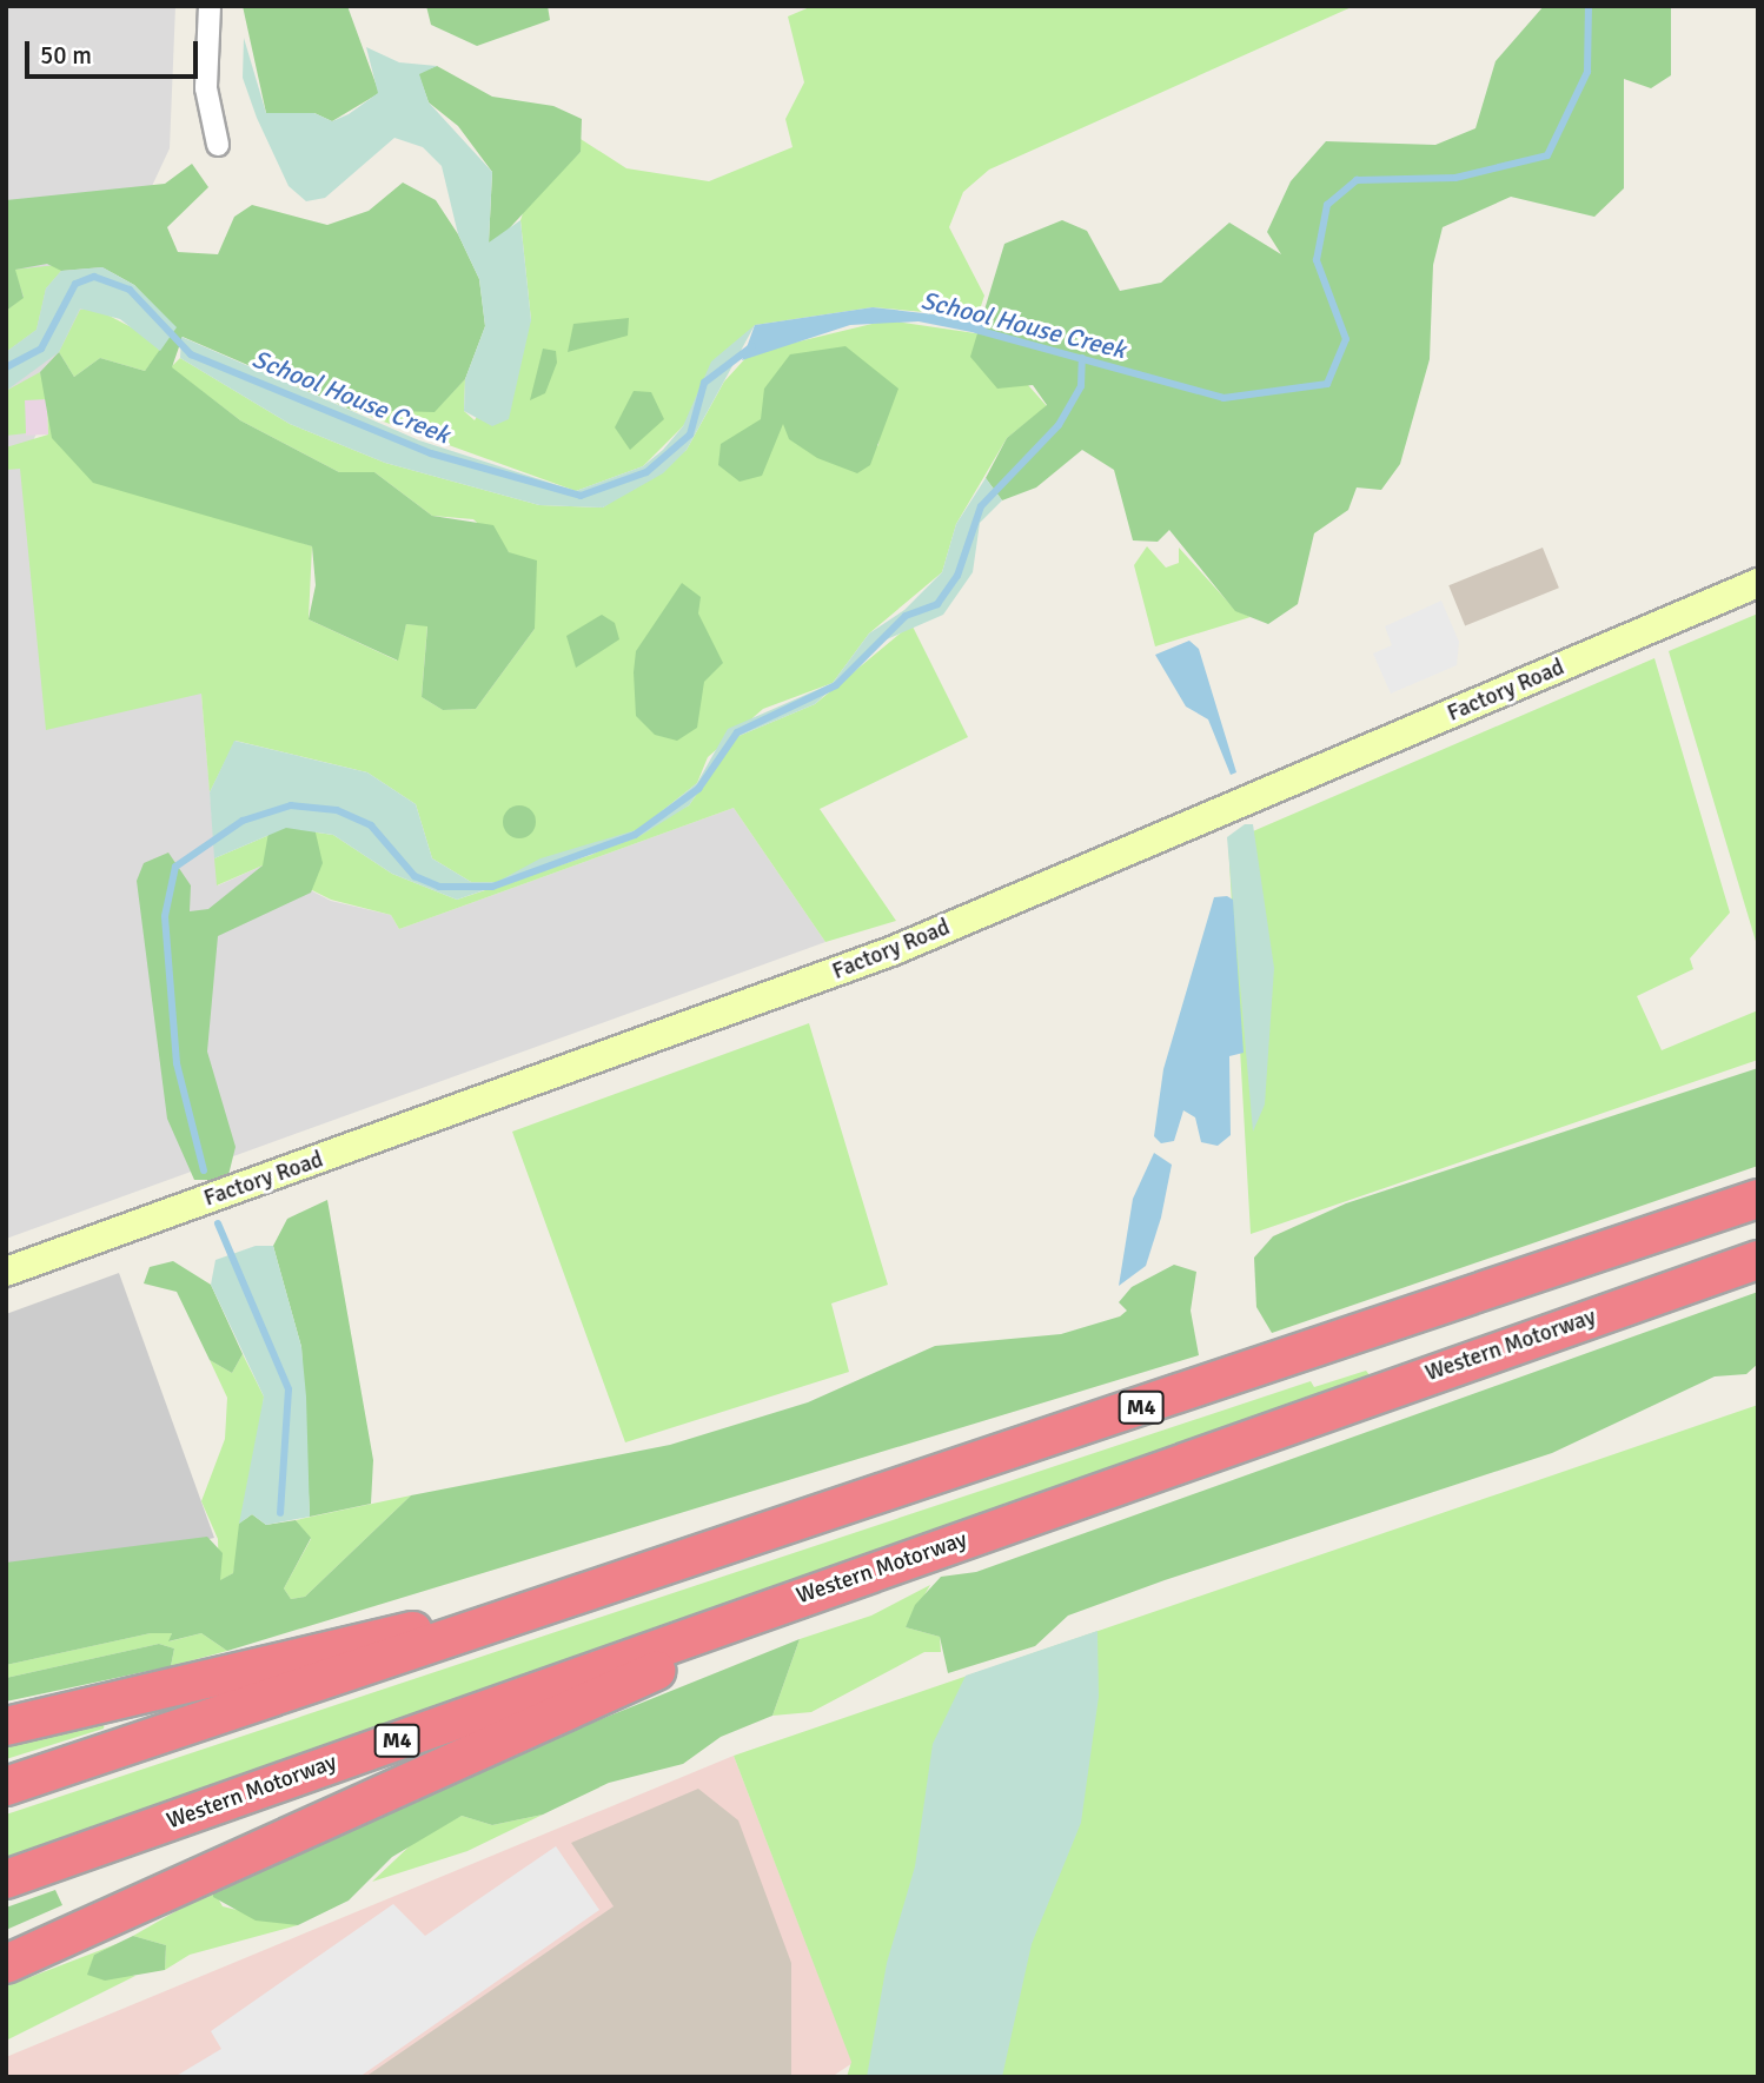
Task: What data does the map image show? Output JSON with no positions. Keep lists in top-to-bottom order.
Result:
{
  "streets": {
    "highway": ["Western Motorway", "M4"],
    "street": ["Factory Road"]
  },
  "water": ["School House Creek"],
  "scale_bar": "50 m"
}
